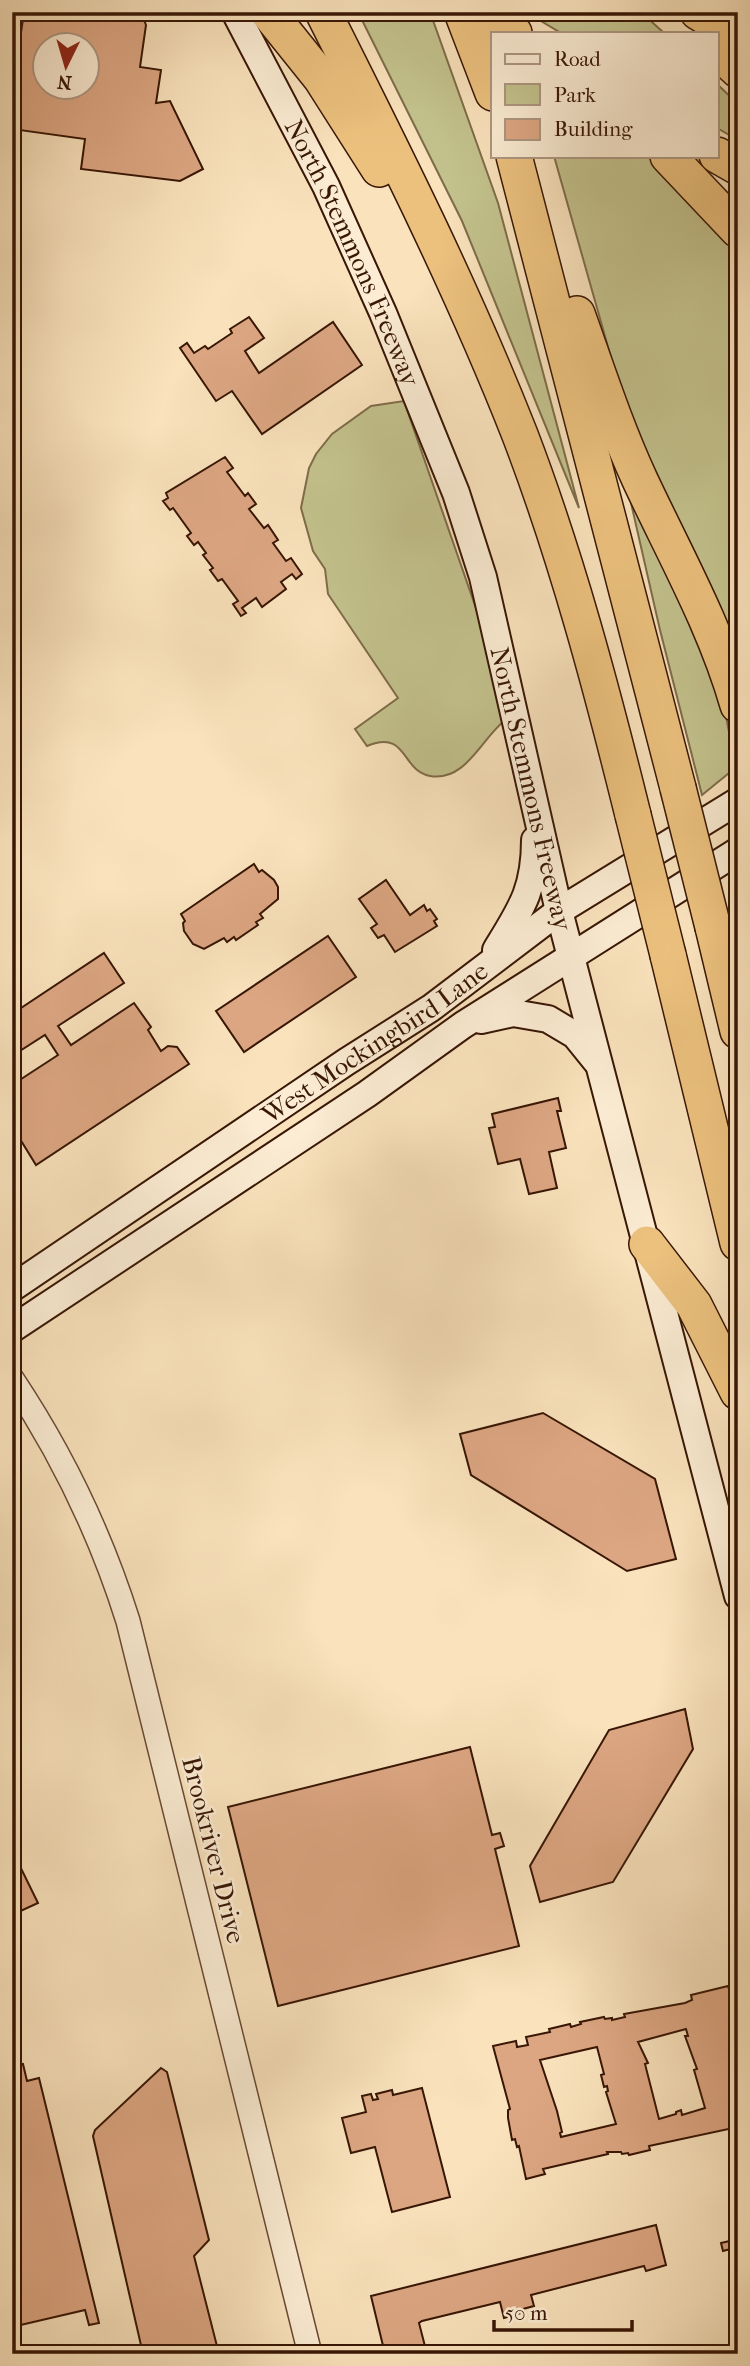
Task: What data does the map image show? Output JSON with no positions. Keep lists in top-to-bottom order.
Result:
{
  "streets": {
    "main road": ["North Stemmons Freeway", "West Mockingbird Lane"],
    "street": ["Brookriver Drive"]
  },
  "crossings": [
    ["North Stemmons Freeway", "West Mockingbird Lane"]
  ],
  "legend": ["Road", "Park", "Building"],
  "scale_bar": "50 m",
  "north": "bottom"
}
